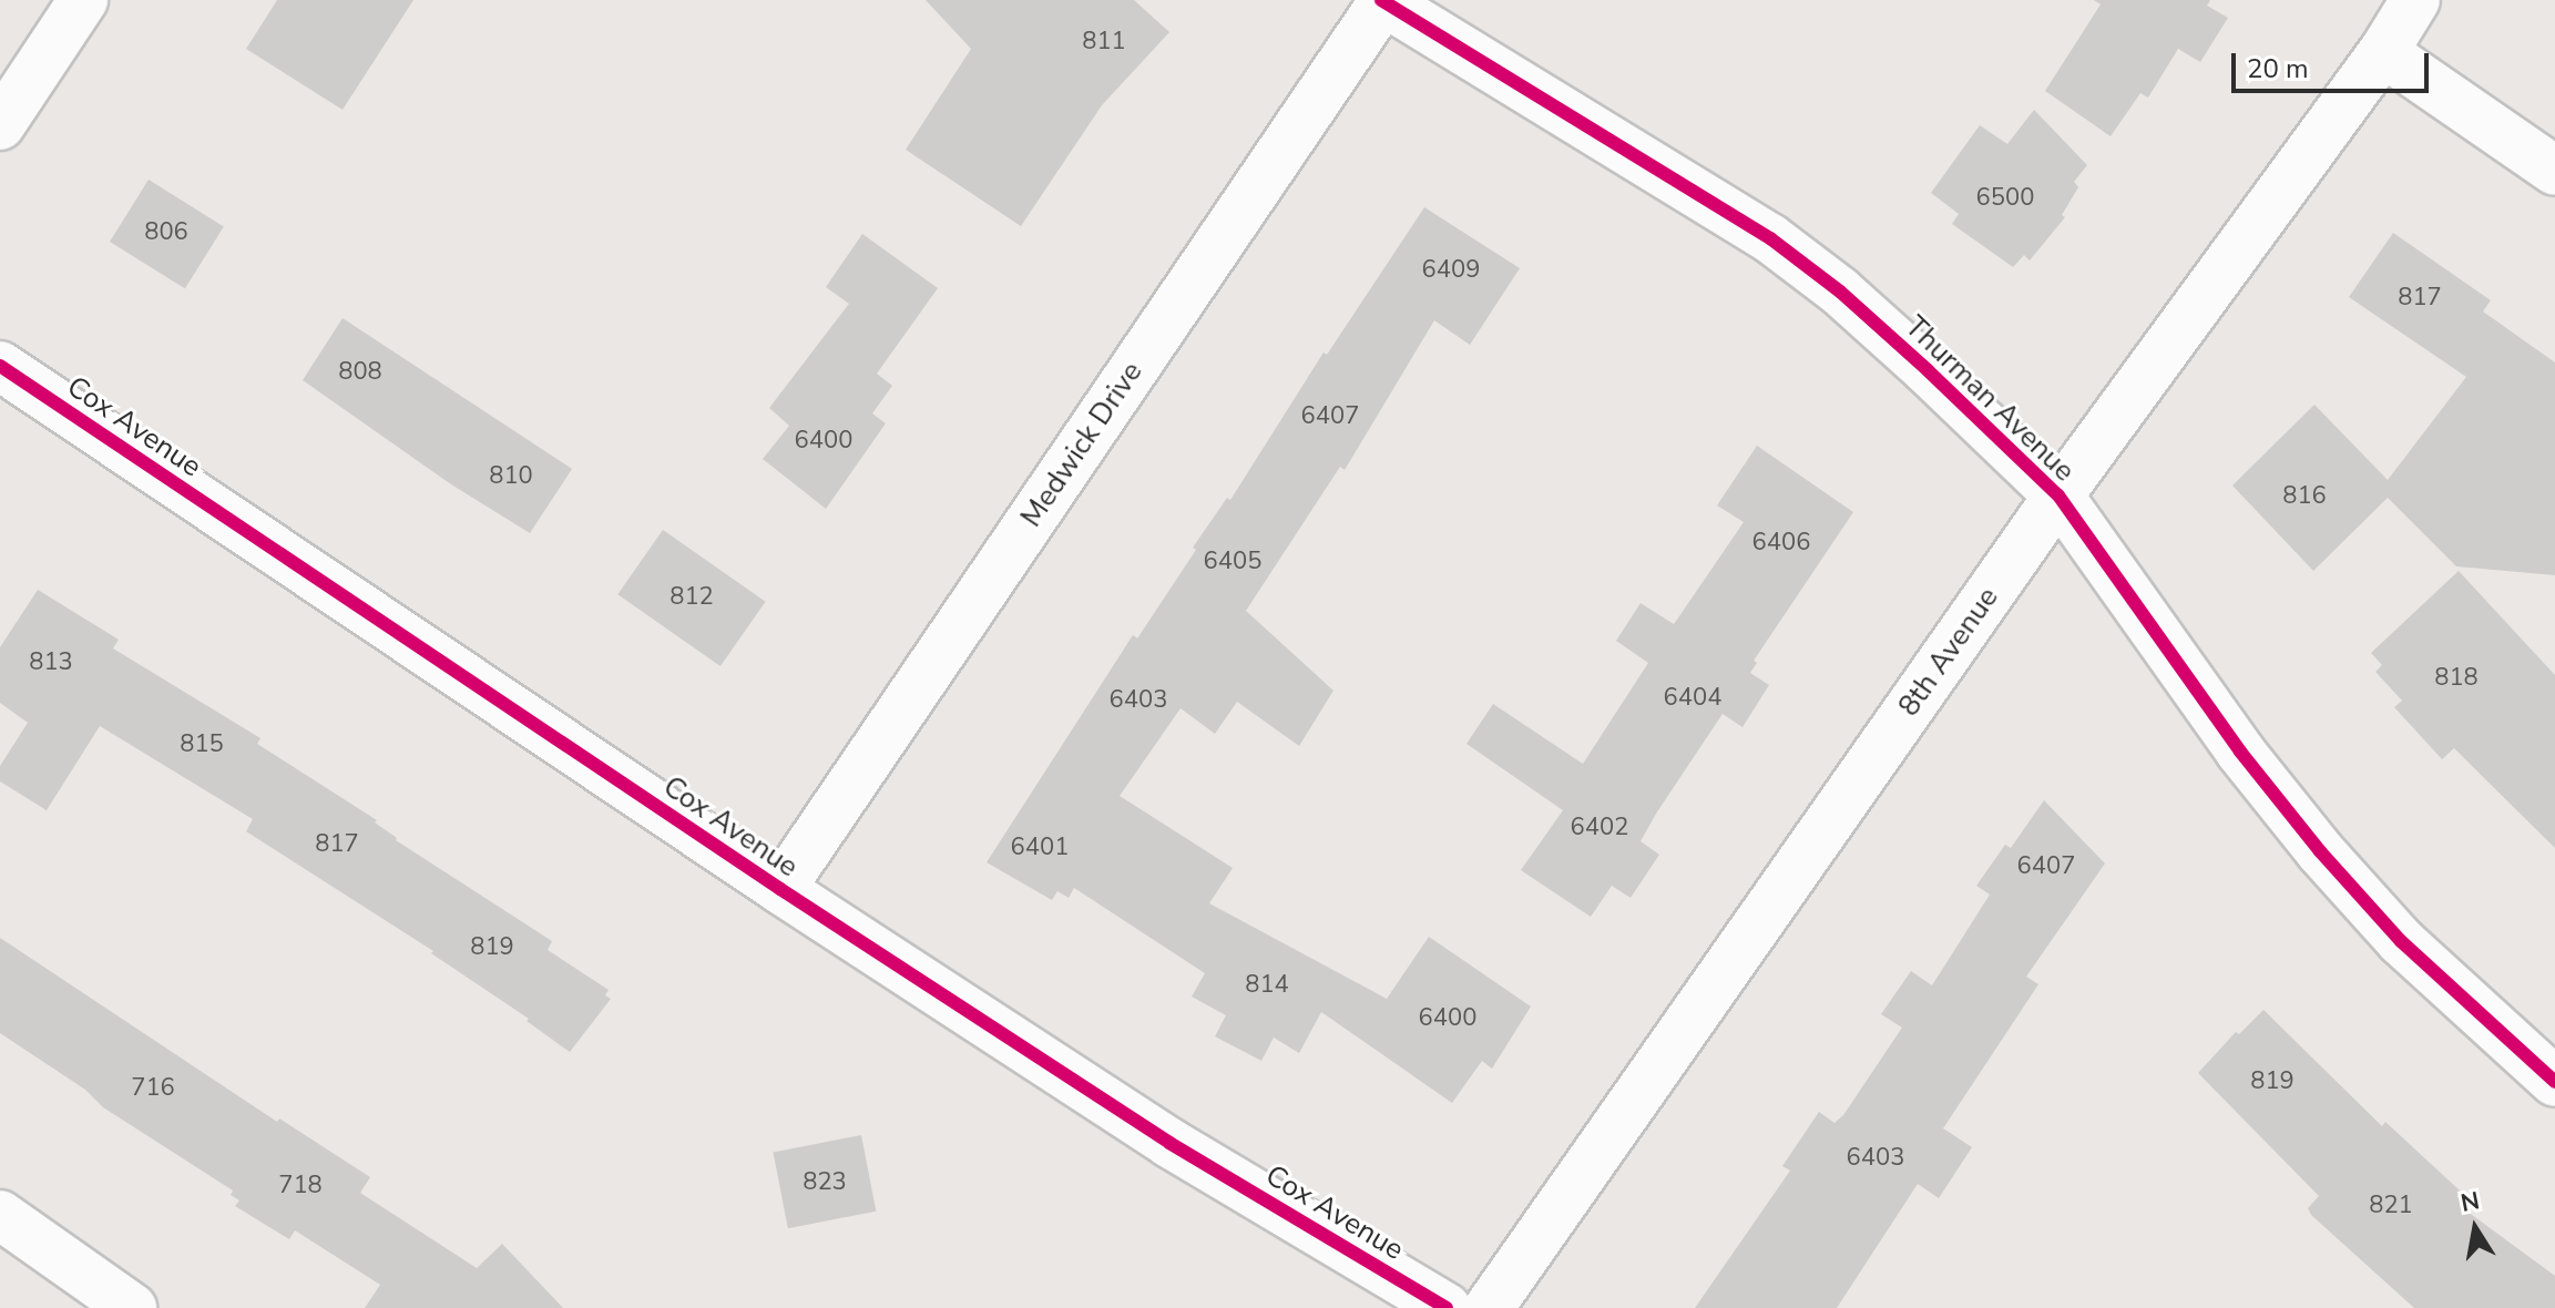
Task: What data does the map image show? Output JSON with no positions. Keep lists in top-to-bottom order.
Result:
{
  "streets": {
    "street": [
      "Thurman Avenue",
      "Cox Avenue",
      "Medwick Drive",
      "8th Avenue"
    ]
  },
  "crossings": [
    ["Thurman Avenue", "Medwick Drive"],
    ["Thurman Avenue", "8th Avenue"],
    ["Cox Avenue", "Medwick Drive"]
  ],
  "house_numbers": [
    "811",
    "6500",
    "806",
    "6409",
    "817",
    "808",
    "6407",
    "6400",
    "810",
    "816",
    "6406",
    "6405",
    "812",
    "813",
    "818",
    "6404",
    "6403",
    "815",
    "6402",
    "817",
    "6401",
    "6407",
    "819",
    "814",
    "6400",
    "819",
    "716",
    "6403",
    "823",
    "718",
    "821"
  ],
  "scale_bar": "20 m",
  "north": "top"
}
